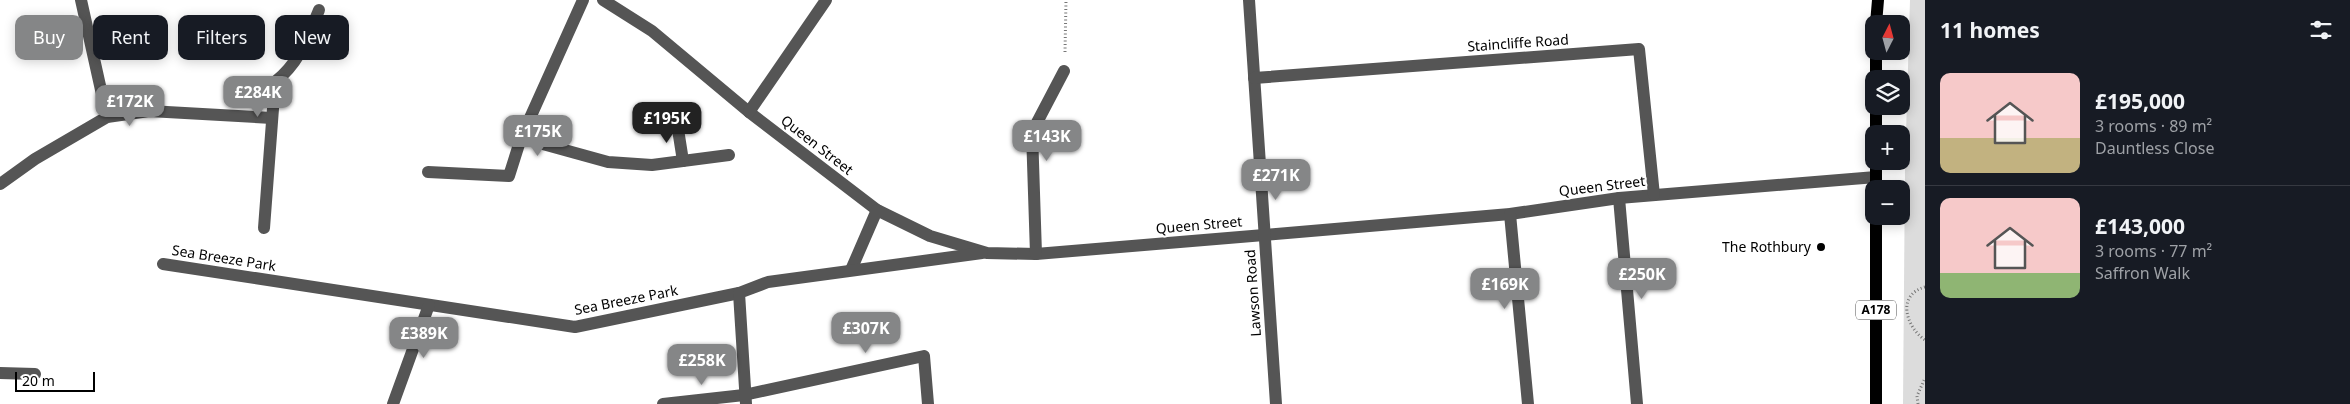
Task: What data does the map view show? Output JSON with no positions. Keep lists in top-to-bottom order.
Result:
{
  "streets": {
    "main road": ["A178"],
    "street": [
      "Staincliffe Road",
      "Queen Street",
      "Sea Breeze Park",
      "Lawson Road"
    ]
  },
  "crossings": [
    ["Staincliffe Road", "Queen Street"],
    ["Staincliffe Road", "Lawson Road"],
    ["Queen Street", "Sea Breeze Park"],
    ["Queen Street", "Lawson Road"]
  ],
  "places": ["The Rothbury"],
  "scale_bar": "20 m",
  "north": "top",
  "page": {
    "heading": "11 homes",
    "map_buttons": ["+", "−"],
    "chip": [
      "Buy",
      "Rent",
      "Filters",
      "New"
    ],
    "list": [
      {
        "name": "£195,000",
        "note": "3 rooms · 89 m² · Dauntless Close"
      },
      {
        "name": "£143,000",
        "note": "3 rooms · 77 m² · Saffron Walk"
      }
    ],
    "price": [
      "£284K",
      "£172K",
      "£195K",
      "£175K",
      "£143K",
      "£271K",
      "£250K",
      "£169K",
      "£307K",
      "£389K",
      "£258K"
    ],
    "scale": "20 m"
  }
}
